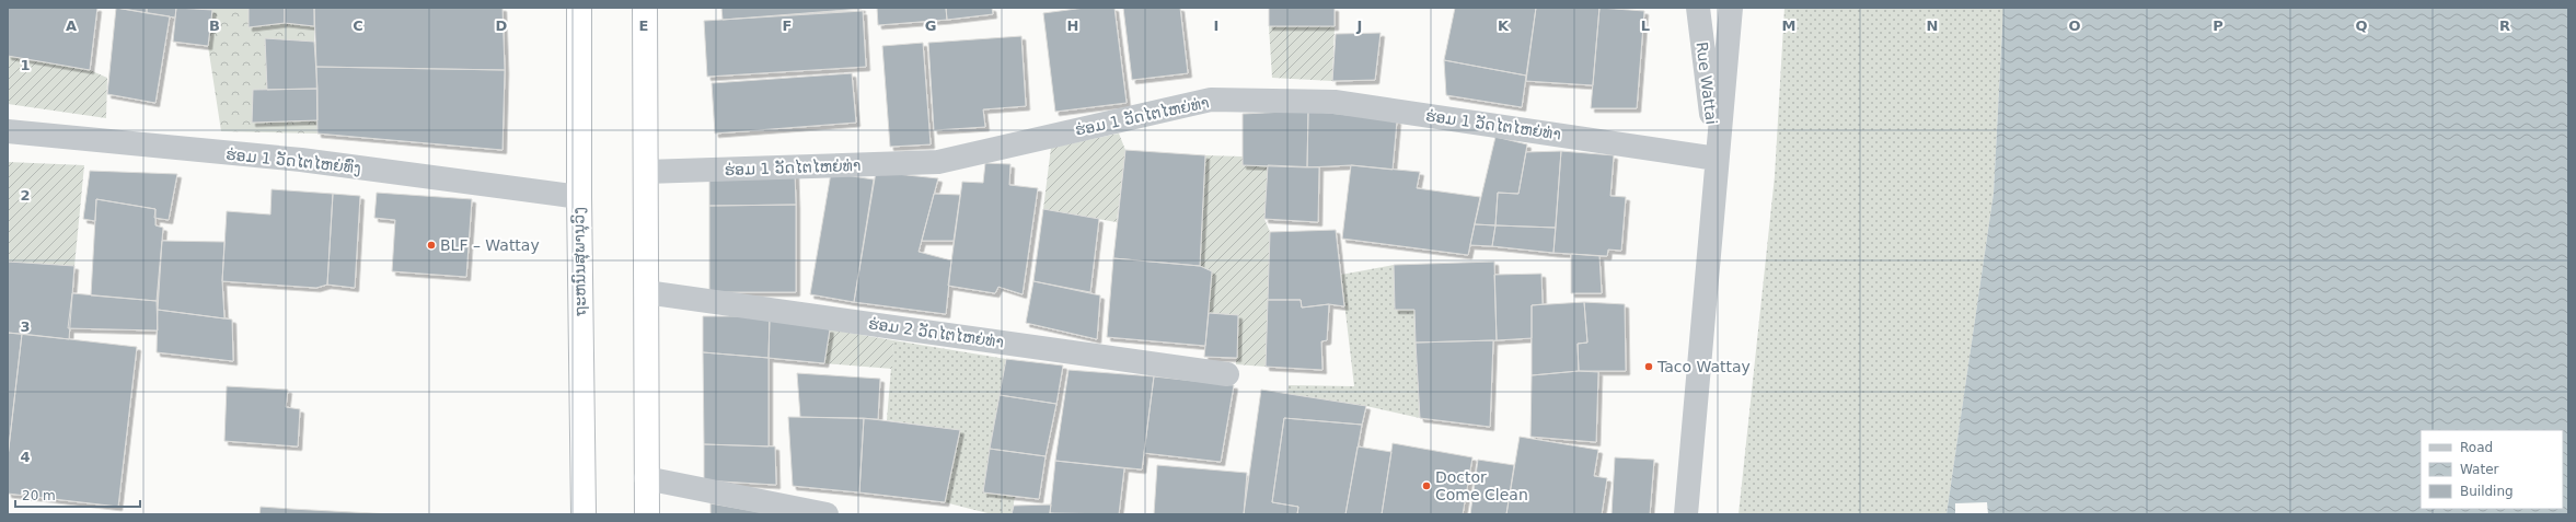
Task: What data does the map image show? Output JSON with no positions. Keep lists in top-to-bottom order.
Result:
{
  "streets": {
    "highway": ["ຖະຫນົນສຸພານຸວົງ"],
    "street": [
      "Rue Wattai",
      "ຮ່ອມ 1 ວັດໄຕໄຫຍ່ທ່າ",
      "ຮ່ອມ 1 ວັດໄຕໄຫຍ່ທົ່ງ",
      "ຮ່ອມ 2 ວັດໄຕໄຫຍ່ທ່າ"
    ]
  },
  "crossings": [
    ["Rue Wattai", "ຮ່ອມ 1 ວັດໄຕໄຫຍ່ທ່າ"],
    ["ຮ່ອມ 1 ວັດໄຕໄຫຍ່ທົ່ງ", "ຖະຫນົນສຸພານຸວົງ"]
  ],
  "places": ["BLF – Wattay", "Taco Wattay", "Doctor Come Clean"],
  "legend": ["Road", "Water", "Building"],
  "scale_bar": "20 m",
  "grid": {
    "columns": [
      "A",
      "B",
      "C",
      "D",
      "E",
      "F",
      "G",
      "H",
      "I",
      "J",
      "K",
      "L",
      "M",
      "N",
      "O",
      "P",
      "Q",
      "R"
    ],
    "rows": [
      "1",
      "2",
      "3",
      "4"
    ]
  }
}
